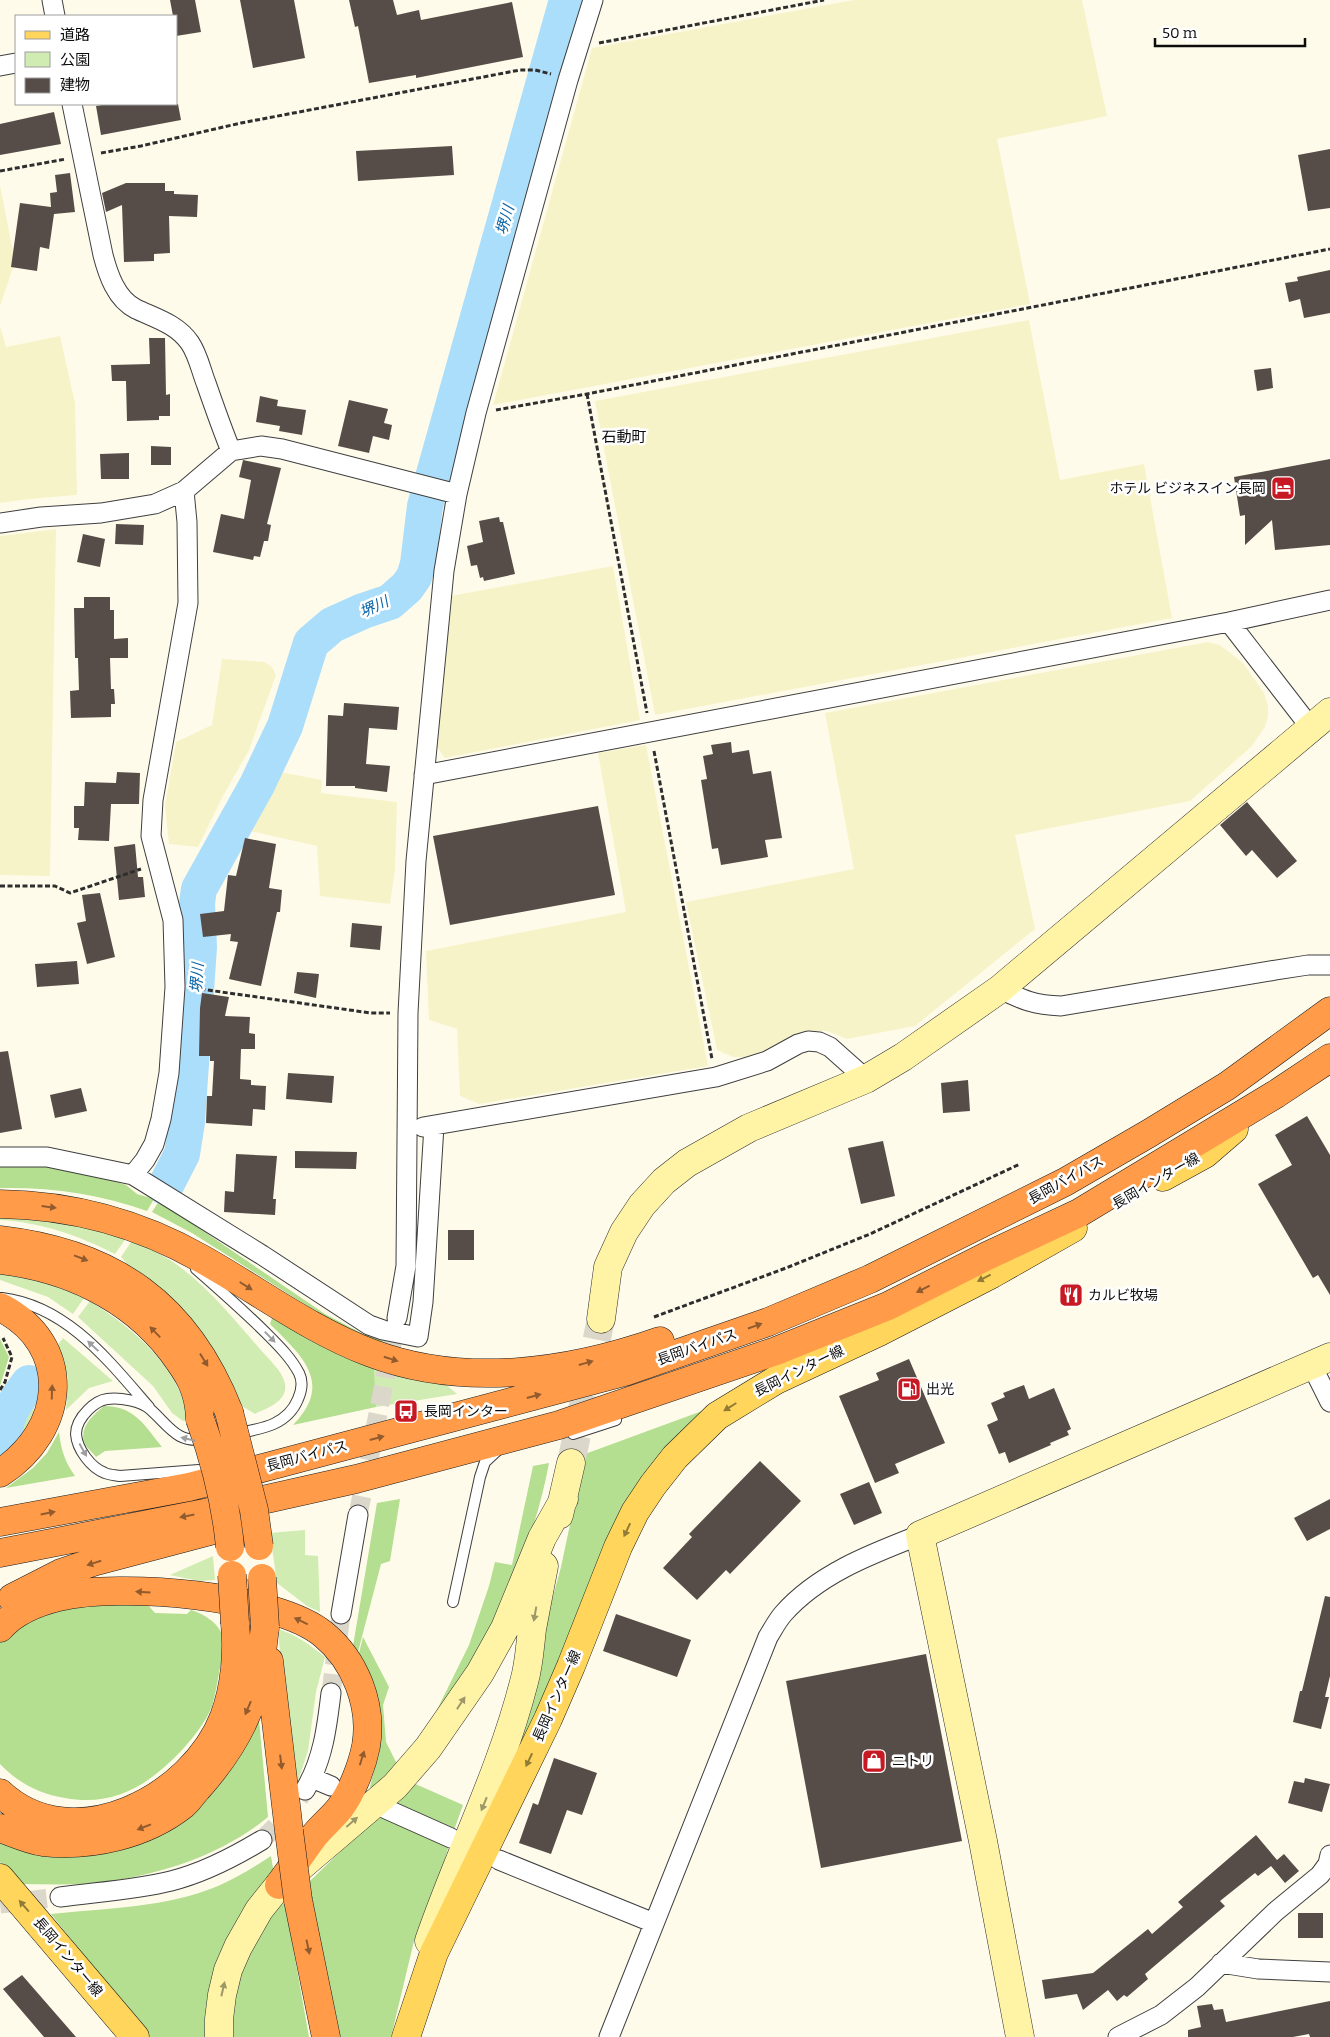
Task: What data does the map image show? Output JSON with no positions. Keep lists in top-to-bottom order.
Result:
{
  "streets": {
    "highway": ["長岡バイパス"],
    "main road": ["長岡インター線"]
  },
  "one_way": ["長岡インター線"],
  "districts": ["石動町"],
  "water": ["堺川"],
  "places": {
    "hotel": ["ホテル ビジネスイン長岡"],
    "restaurant": ["カルビ牧場"],
    "fuel station": ["出光"],
    "bus stop": ["長岡インター"],
    "shop": ["ニトリ"]
  },
  "legend": ["道路", "公園", "建物"],
  "scale_bar": "50 m"
}
